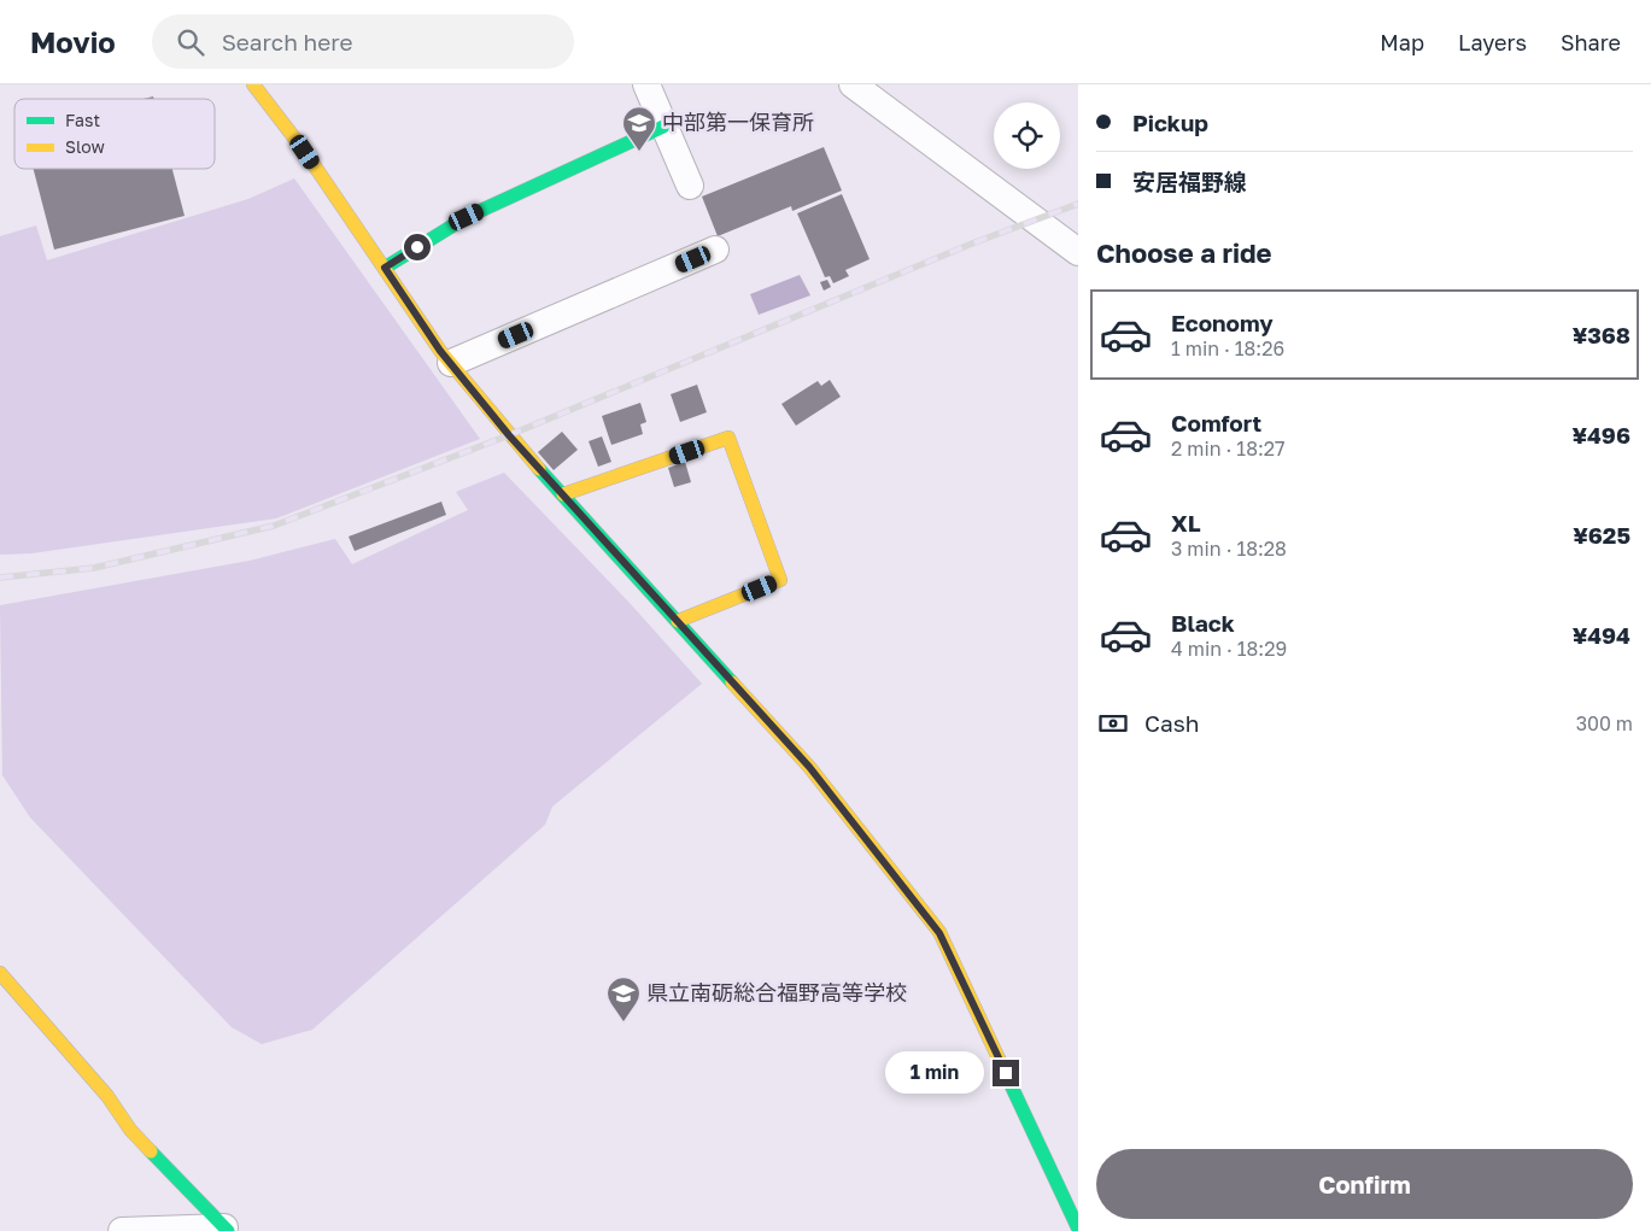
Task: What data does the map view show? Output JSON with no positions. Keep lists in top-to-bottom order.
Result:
{
  "places": {
    "school or university": ["中部第一保育所", "県立南砺総合福野高等学校"]
  },
  "legend": ["Fast", "Slow"],
  "page": {
    "header": "Movio",
    "search": "Search here",
    "nav": ["Map", "Layers", "Share"],
    "banner": ["Pickup", "安居福野線"],
    "heading": "Choose a ride",
    "list": [
      {
        "name": "Economy",
        "note": "1 min · 18:26",
        "value": "¥368"
      },
      {
        "name": "Comfort",
        "note": "2 min · 18:27",
        "value": "¥496"
      },
      {
        "name": "XL",
        "note": "3 min · 18:28",
        "value": "¥625"
      },
      {
        "name": "Black",
        "note": "4 min · 18:29",
        "value": "¥494"
      }
    ],
    "pay": ["Cash", "300 m"],
    "bubble": "1 min",
    "buttons": "Confirm"
  }
}
